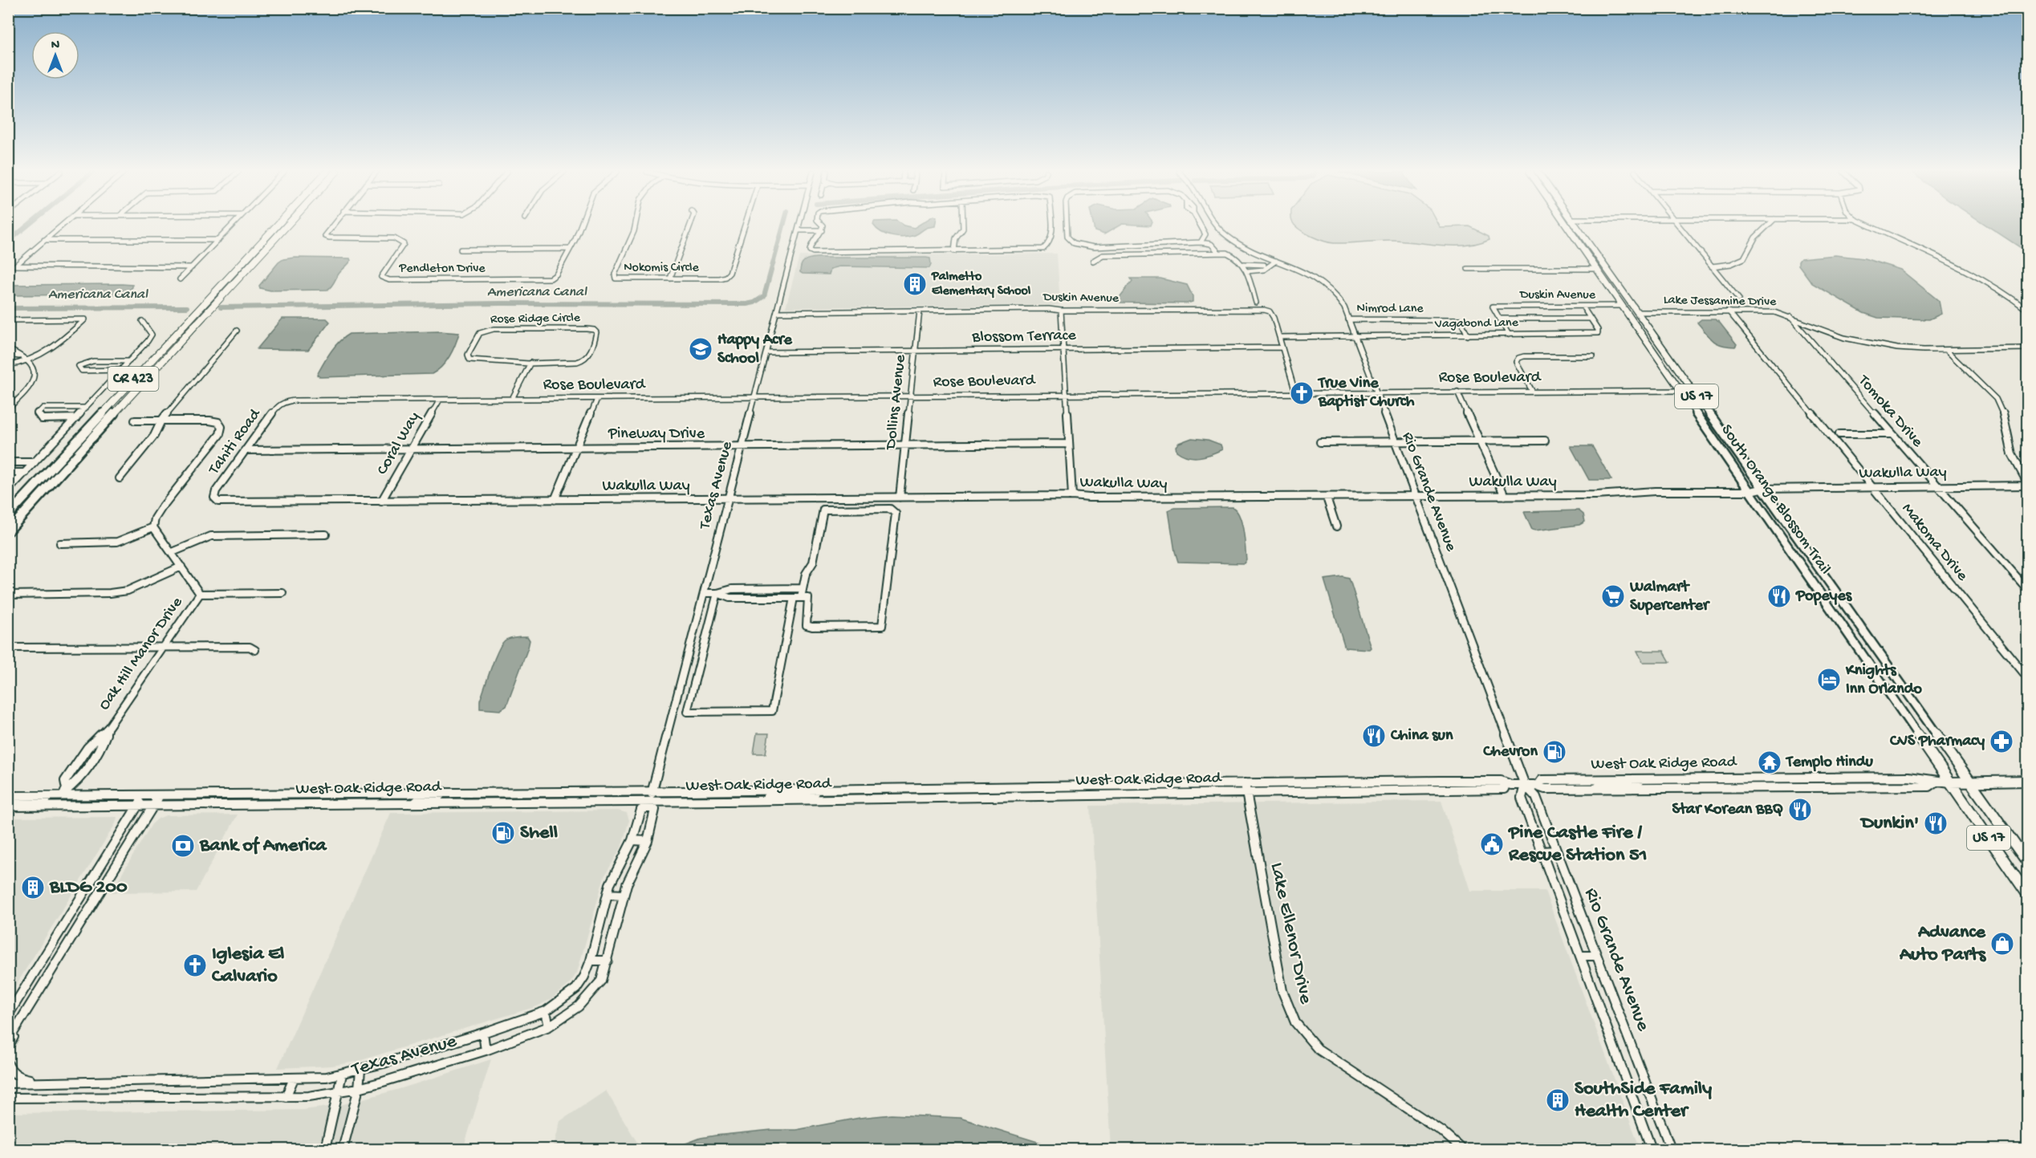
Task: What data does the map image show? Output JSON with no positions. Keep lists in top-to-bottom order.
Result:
{
  "streets": {
    "highway": ["CR 423"],
    "main road": ["US 17", "South Orange Blossom Trail", "West Oak Ridge Road"],
    "street": [
      "Nokomis Circle",
      "Pendleton Drive",
      "Duskin Avenue",
      "Lake Jessamine Drive",
      "Nimrod Lane",
      "Rose Ridge Circle",
      "Vagabond Lane",
      "Blossom Terrace",
      "Rose Boulevard",
      "Dollins Avenue",
      "Tomoka Drive",
      "Pineway Drive",
      "Tahiti Road",
      "Coral Way",
      "Wakulla Way",
      "Texas Avenue",
      "Rio Grande Avenue",
      "Makoma Drive",
      "Oak Hill Manor Drive",
      "Lake Ellenor Drive"
    ]
  },
  "crossings": [
    ["Duskin Avenue", "Dollins Avenue"],
    ["Duskin Avenue", "Texas Avenue"],
    ["Duskin Avenue", "South Orange Blossom Trail"],
    ["Lake Jessamine Drive", "Tomoka Drive"],
    ["Lake Jessamine Drive", "South Orange Blossom Trail"],
    ["Lake Jessamine Drive", "Makoma Drive"],
    ["Nimrod Lane", "Vagabond Lane"],
    ["Nimrod Lane", "Rio Grande Avenue"],
    ["Vagabond Lane", "Rio Grande Avenue"],
    ["Blossom Terrace", "Dollins Avenue"],
    ["Blossom Terrace", "Texas Avenue"],
    ["Rose Boulevard", "Dollins Avenue"],
    ["Rose Boulevard", "Tahiti Road"],
    ["Rose Boulevard", "Coral Way"],
    ["Rose Boulevard", "Texas Avenue"],
    ["Rose Boulevard", "Rio Grande Avenue"],
    ["Rose Boulevard", "South Orange Blossom Trail"],
    ["Dollins Avenue", "Pineway Drive"],
    ["Dollins Avenue", "Wakulla Way"],
    ["Tomoka Drive", "Wakulla Way"],
    ["Pineway Drive", "Tahiti Road"],
    ["Pineway Drive", "Coral Way"],
    ["Pineway Drive", "Texas Avenue"],
    ["Tahiti Road", "Wakulla Way"],
    ["Coral Way", "Wakulla Way"],
    ["Wakulla Way", "Texas Avenue"],
    ["Wakulla Way", "Rio Grande Avenue"],
    ["Wakulla Way", "South Orange Blossom Trail"],
    ["Wakulla Way", "Makoma Drive"],
    ["Texas Avenue", "West Oak Ridge Road"],
    ["Rio Grande Avenue", "West Oak Ridge Road"],
    ["South Orange Blossom Trail", "West Oak Ridge Road"],
    ["Oak Hill Manor Drive", "West Oak Ridge Road"],
    ["West Oak Ridge Road", "Lake Ellenor Drive"]
  ],
  "water": ["Americana Canal"],
  "places": {
    "building": ["Palmetto Elementary School", "BLDG 200", "SouthSide Family Health Center"],
    "school or university": ["Happy Acre School"],
    "church": ["True Vine Baptist Church", "Iglesia El Calvario"],
    "supermarket": ["Walmart Supercenter"],
    "restaurant": [
      "Popeyes",
      "China sun",
      "Star Korean BBQ",
      "Dunkin'"
    ],
    "hotel": ["Knights Inn Orlando"],
    "pharmacy": ["CVS Pharmacy"],
    "fuel station": ["Chevron", "Shell"],
    "temple": ["Templo Hindu"],
    "public building": ["Pine Castle Fire / Rescue Station 51"],
    "bank": ["Bank of America"],
    "shop": ["Advance Auto Parts"]
  },
  "north": "top"
}
